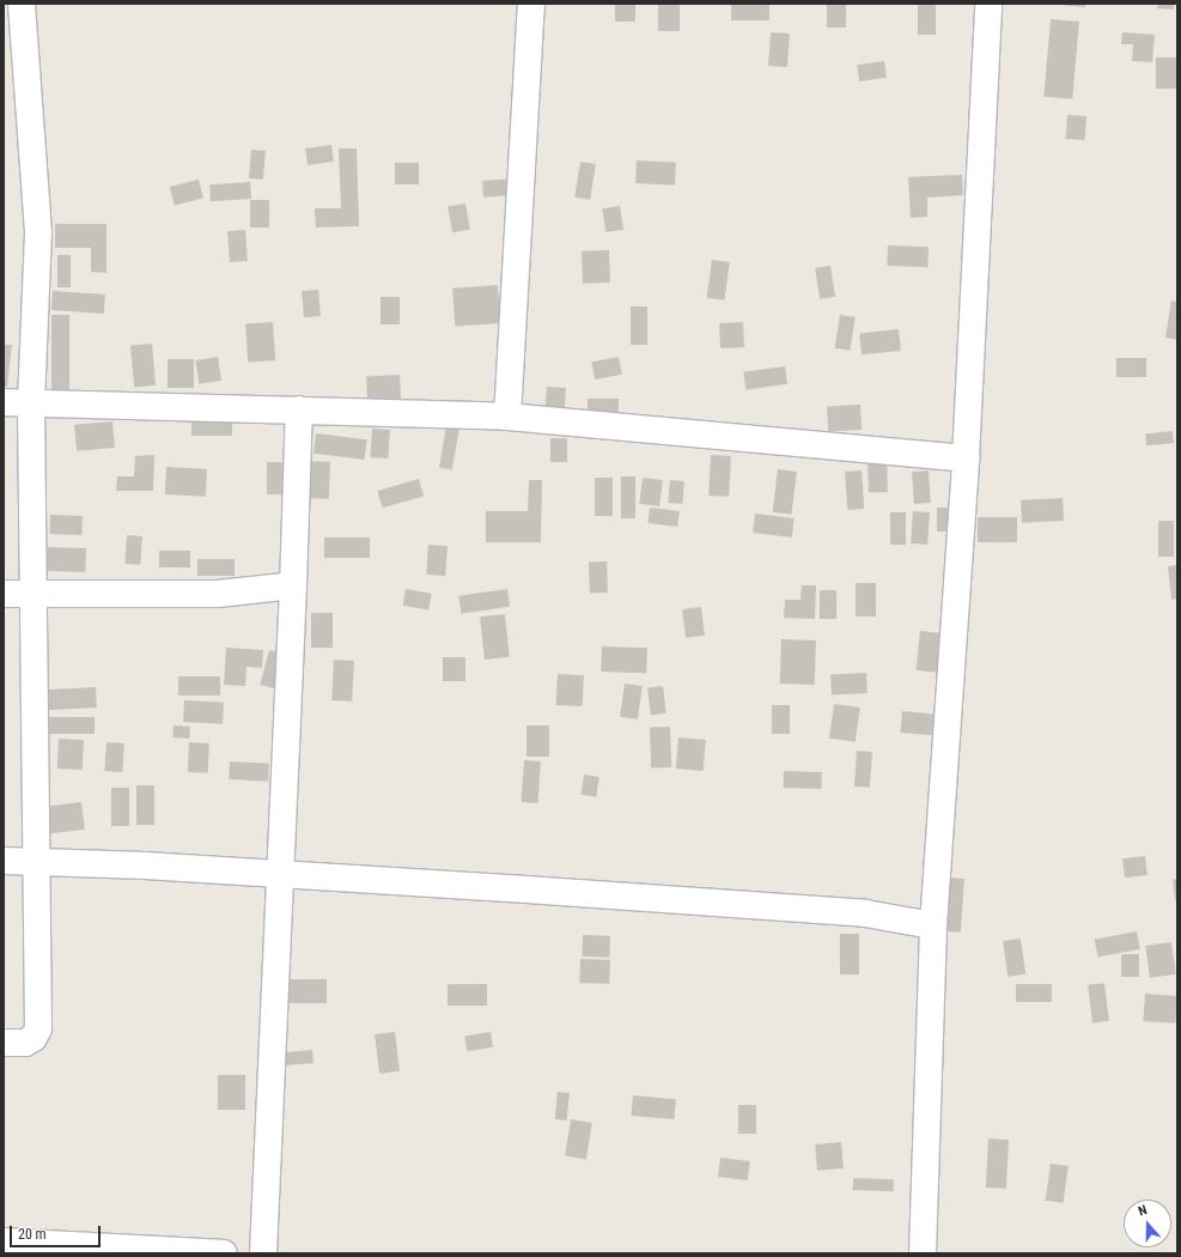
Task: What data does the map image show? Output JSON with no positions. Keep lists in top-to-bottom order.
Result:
{
  "scale_bar": "20 m",
  "north": "top"
}
